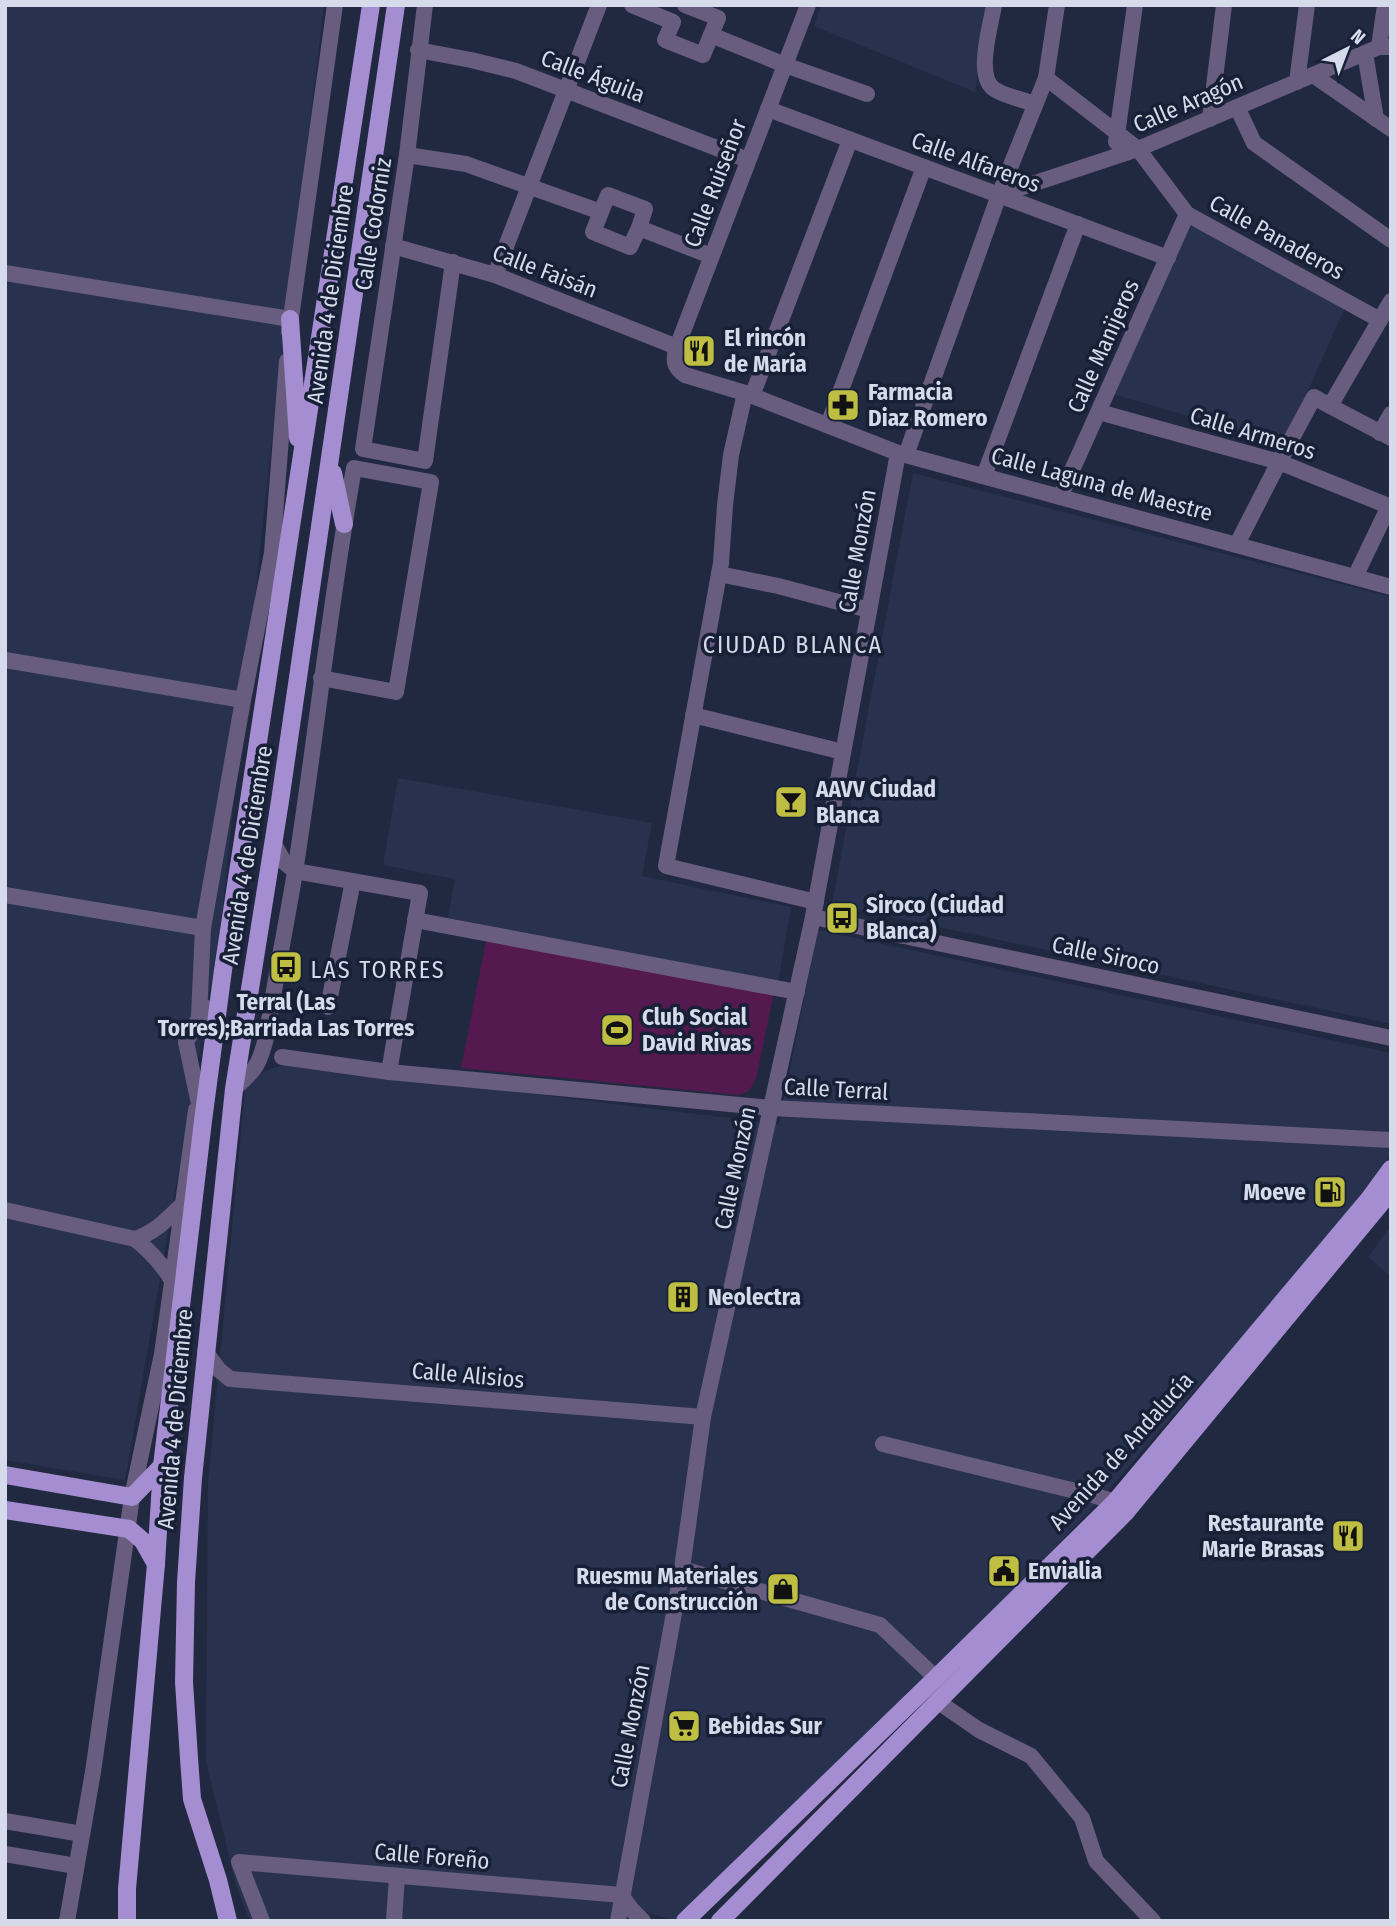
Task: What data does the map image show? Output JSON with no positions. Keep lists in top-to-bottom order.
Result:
{
  "streets": {
    "main road": ["Avenida 4 de Diciembre", "Avenida de Andalucía"],
    "street": [
      "Calle Águila",
      "Calle Aragón",
      "Calle Alfareros",
      "Calle Ruiseñor",
      "Calle Codorniz",
      "Calle Panaderos",
      "Calle Faisán",
      "Calle Manijeros",
      "Calle Armeros",
      "Calle Laguna de Maestre",
      "Calle Monzón",
      "Calle Siroco",
      "Calle Terral",
      "Calle Alisios",
      "Calle Foreño"
    ]
  },
  "crossings": [
    ["Calle Águila", "Calle Ruiseñor"],
    ["Calle Águila", "Calle Codorniz"],
    ["Calle Aragón", "Calle Alfareros"],
    ["Calle Aragón", "Calle Panaderos"],
    ["Calle Aragón", "Calle Monzón"],
    ["Calle Alfareros", "Calle Ruiseñor"],
    ["Calle Alfareros", "Calle Manijeros"],
    ["Calle Alfareros", "Calle Monzón"],
    ["Calle Ruiseñor", "Calle Faisán"],
    ["Calle Ruiseñor", "Calle Laguna de Maestre"],
    ["Calle Codorniz", "Calle Faisán"],
    ["Calle Panaderos", "Calle Manijeros"],
    ["Calle Panaderos", "Calle Monzón"],
    ["Calle Faisán", "Calle Laguna de Maestre"],
    ["Avenida 4 de Diciembre", "Calle Alisios"],
    ["Calle Manijeros", "Calle Armeros"],
    ["Calle Manijeros", "Calle Laguna de Maestre"],
    ["Calle Laguna de Maestre", "Calle Monzón"],
    ["Calle Monzón", "Calle Siroco"],
    ["Calle Monzón", "Calle Terral"],
    ["Calle Monzón", "Calle Alisios"],
    ["Calle Monzón", "Calle Foreño"]
  ],
  "districts": ["CIUDAD BLANCA", "LAS TORRES"],
  "places": {
    "restaurant": ["El rincón de María", "Restaurante Marie Brasas"],
    "pharmacy": ["Farmacia Diaz Romero"],
    "bar": ["AAVV Ciudad Blanca"],
    "bus stop": ["Siroco (Ciudad Blanca)", "Terral (Las Torres);Barriada Las Torres"],
    "sports": ["Club Social David Rivas"],
    "fuel station": ["Moeve"],
    "building": ["Neolectra"],
    "public building": ["Envialia"],
    "shop": ["Ruesmu Materiales de Construcción"],
    "supermarket": ["Bebidas Sur"]
  },
  "north": "top right"
}
